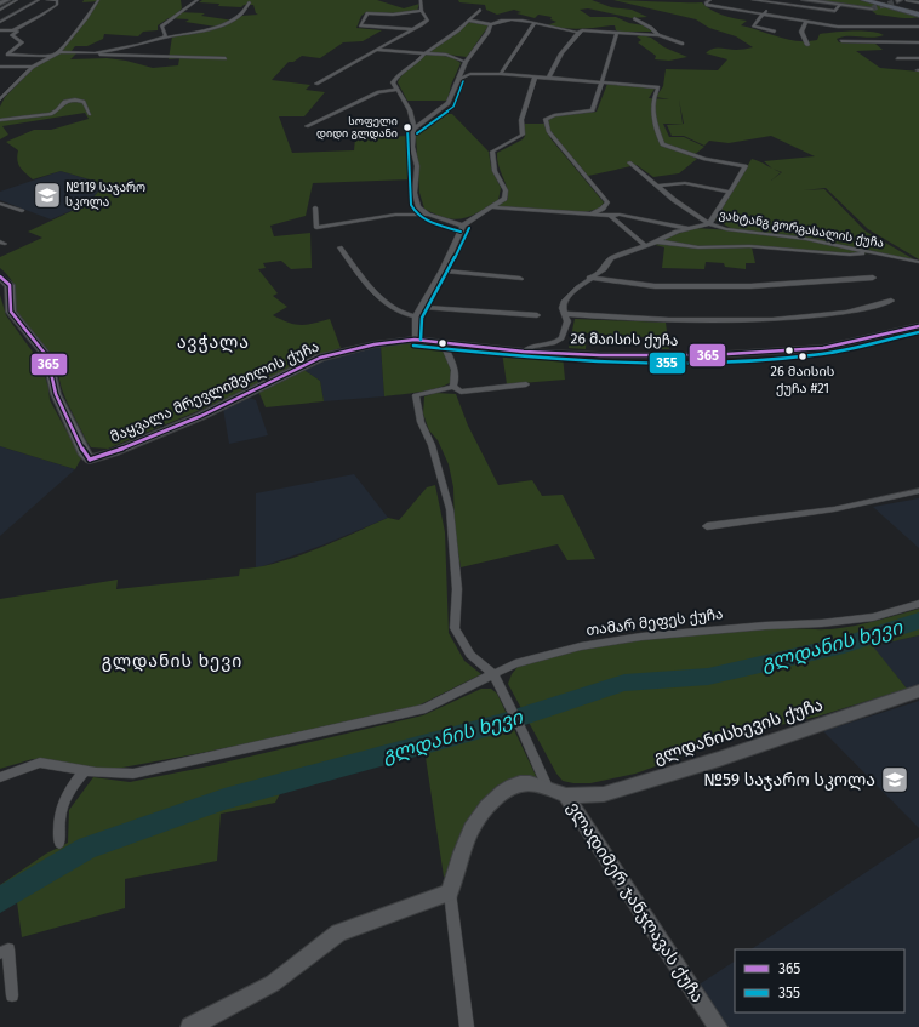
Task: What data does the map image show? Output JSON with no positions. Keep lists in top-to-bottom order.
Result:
{
  "streets": {
    "street": [
      "ვახტანგ გორგასალის ქუჩა",
      "26 მაისის ქუჩა",
      "მაყვალა მრევლიშვილის ქუჩა",
      "თამარ მეფეს ქუჩა",
      "გლდანისხევის ქუჩა",
      "ვლადიმერ ჯანჯღავას ქუჩა"
    ]
  },
  "crossings": [
    ["26 მაისის ქუჩა", "მაყვალა მრევლიშვილის ქუჩა"],
    ["გლდანისხევის ქუჩა", "ვლადიმერ ჯანჯღავას ქუჩა"]
  ],
  "districts": ["ავჭალა", "გლდანის ხევი"],
  "water": ["გლდანის ხევი"],
  "places": {
    "other": ["სოფელი დიდი გლდანი", "26 მაისის ქუჩა #21"],
    "school or university": ["№119 საჯარო სკოლა", "№59 საჯარო სკოლა"]
  },
  "lines": ["transit line 355", "transit line 365"],
  "legend": ["365", "355"]
}
